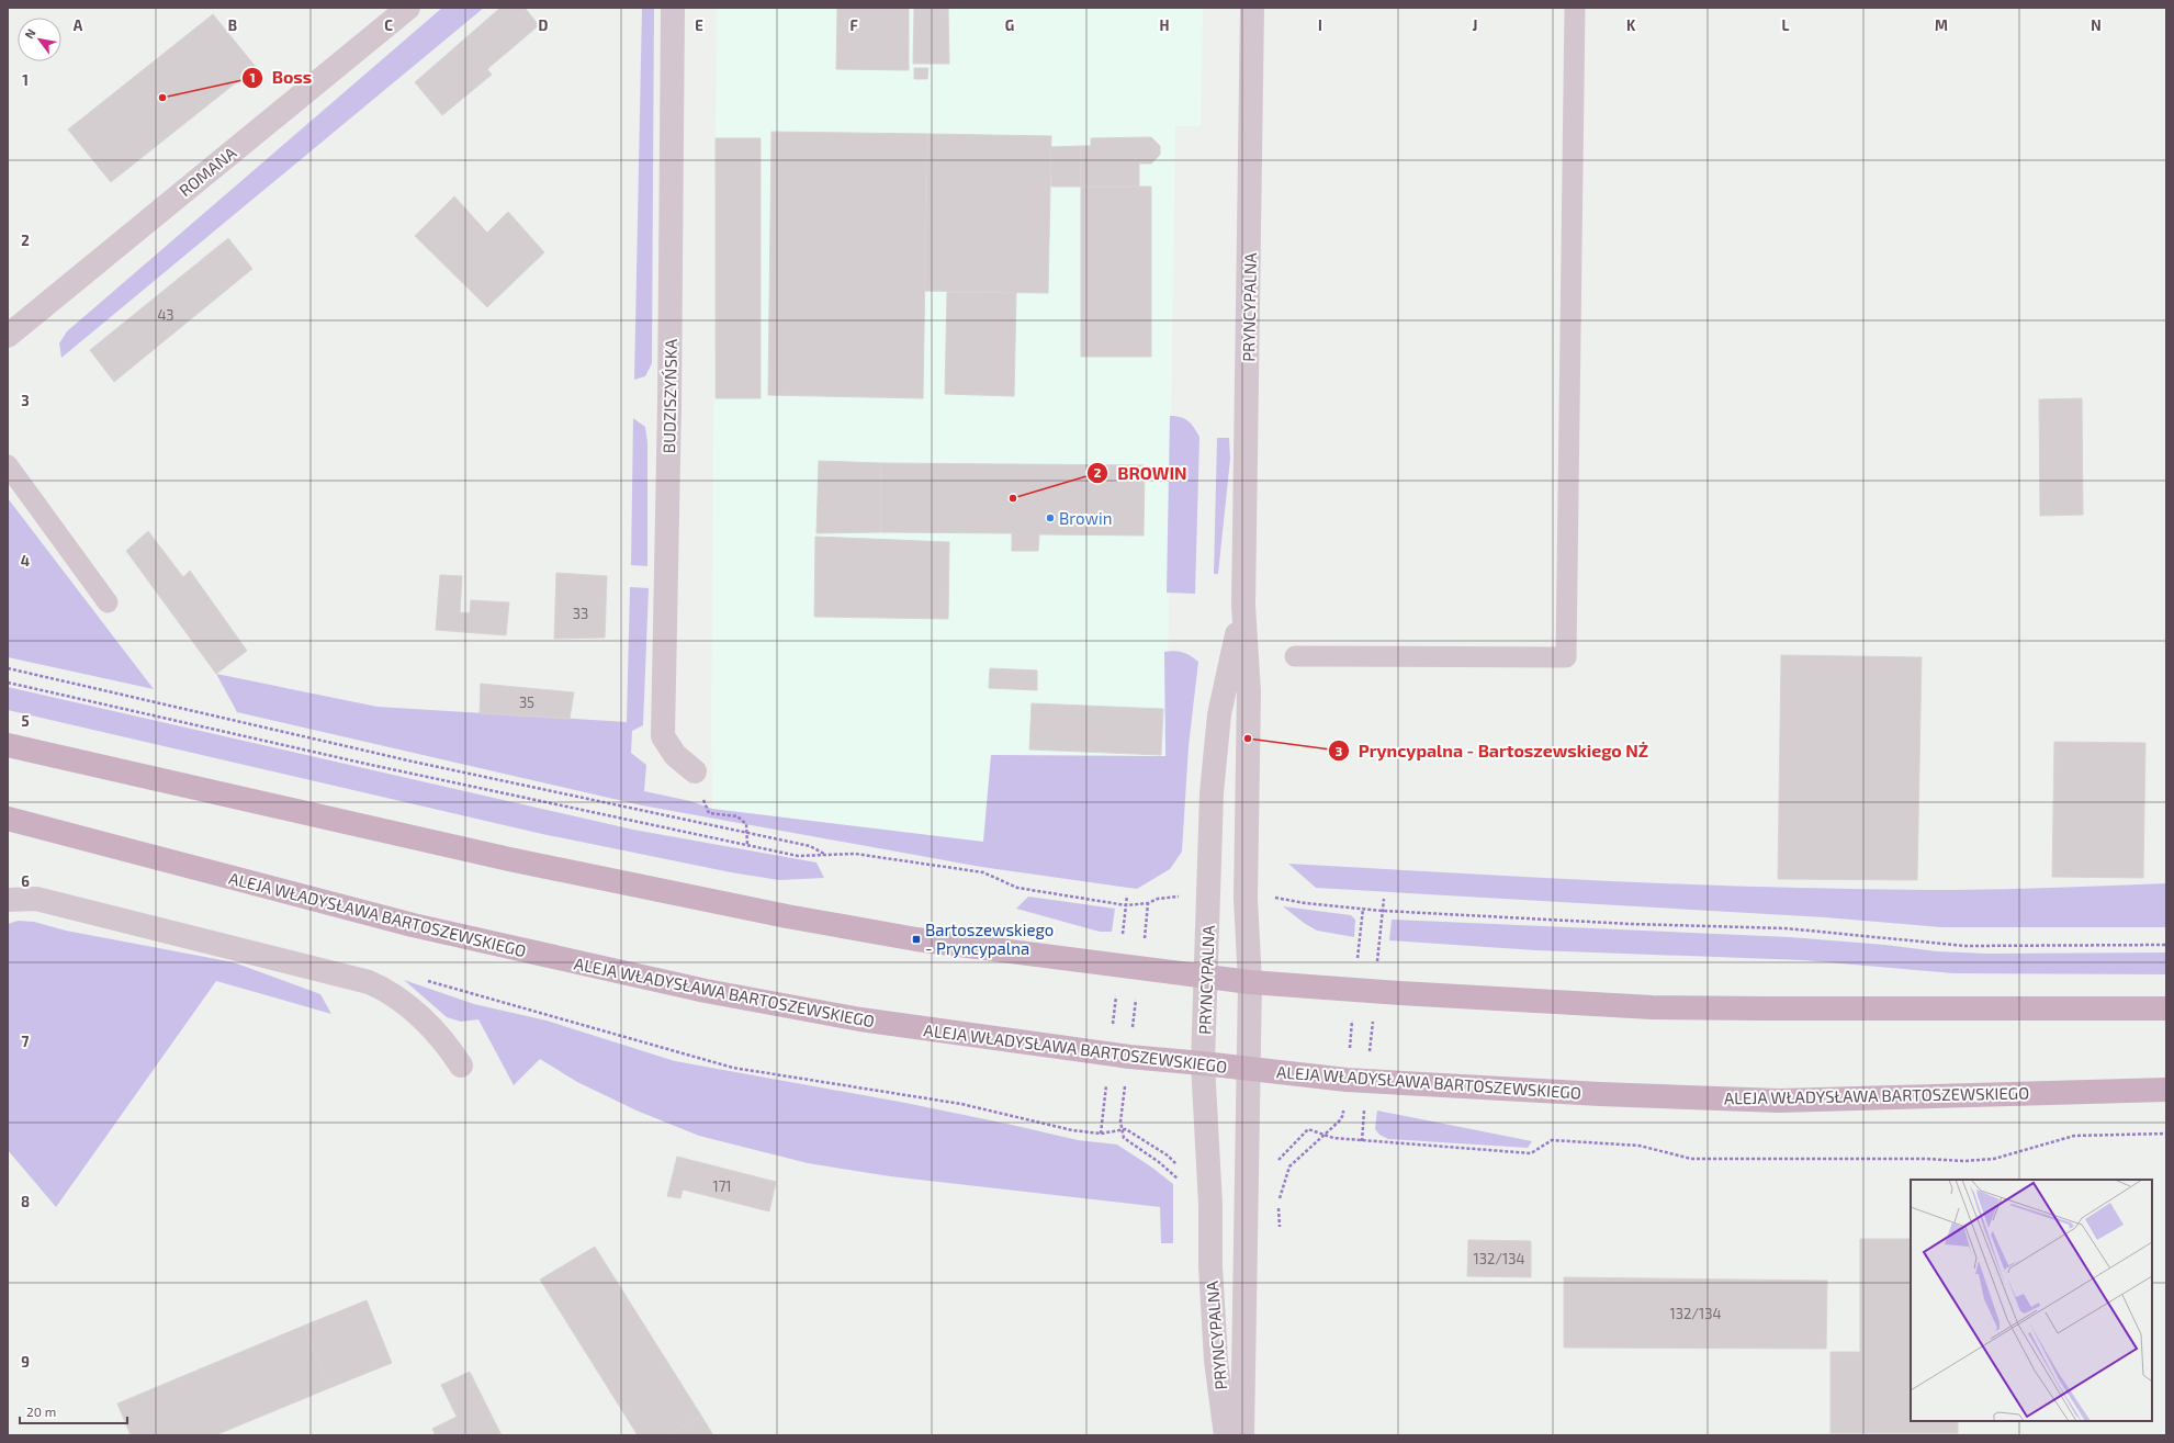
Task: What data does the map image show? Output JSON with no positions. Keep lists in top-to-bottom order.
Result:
{
  "streets": {
    "main road": ["ALEJA WŁADYSŁAWA BARTOSZEWSKIEGO"],
    "street": ["ROMANA", "PRYNCYPALNA", "BUDZISZYŃSKA"]
  },
  "crossings": [
    ["PRYNCYPALNA", "ALEJA WŁADYSŁAWA BARTOSZEWSKIEGO"]
  ],
  "places": {
    "other": [
      "Boss",
      "BROWIN",
      "Browin",
      "Pryncypalna - Bartoszewskiego NŻ"
    ],
    "transit": ["Bartoszewskiego - Pryncypalna"]
  },
  "house_numbers": [
    "43",
    "33",
    "35",
    "171",
    "132/134",
    "132/134"
  ],
  "scale_bar": "20 m",
  "north": "top left",
  "grid": {
    "columns": [
      "A",
      "B",
      "C",
      "D",
      "E",
      "F",
      "G",
      "H",
      "I",
      "J",
      "K",
      "L",
      "M",
      "N"
    ],
    "rows": [
      "1",
      "2",
      "3",
      "4",
      "5",
      "6",
      "7",
      "8",
      "9"
    ]
  }
}
